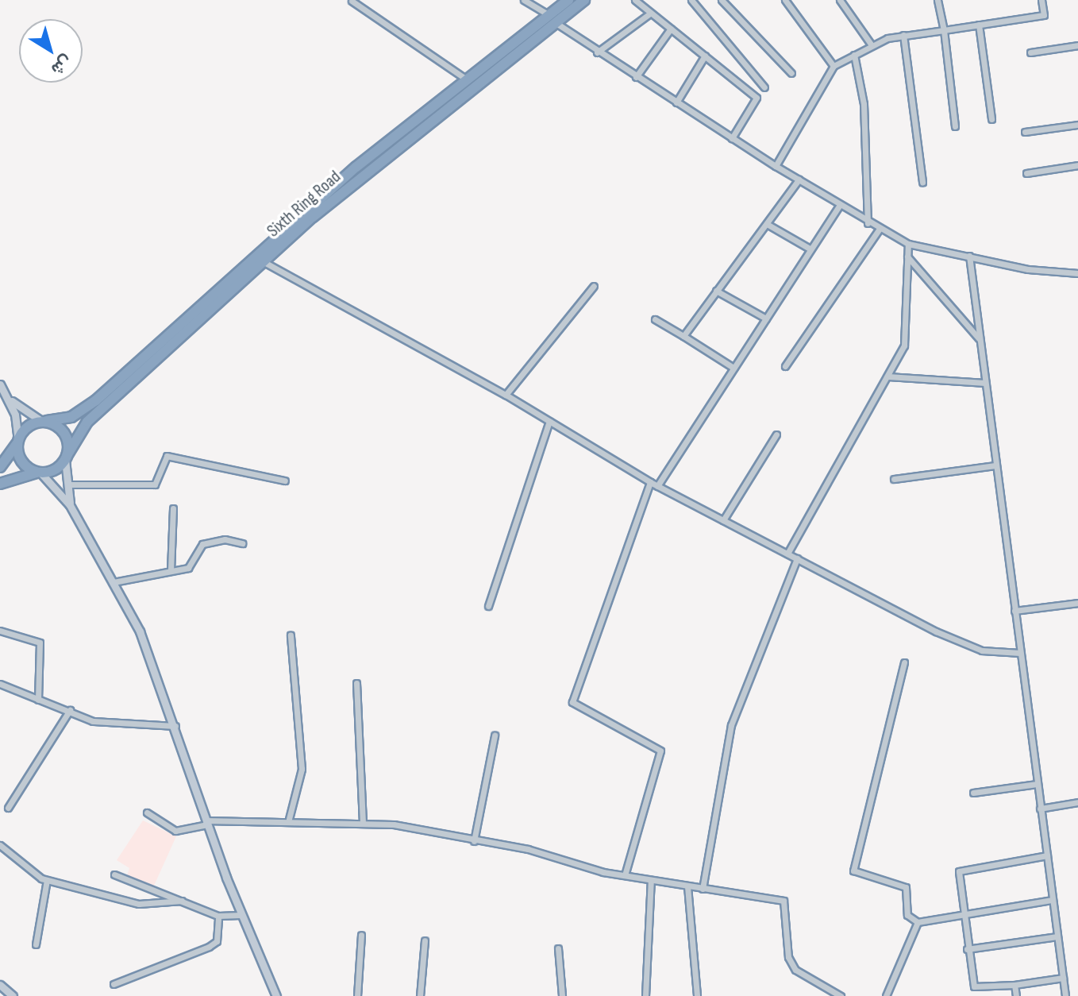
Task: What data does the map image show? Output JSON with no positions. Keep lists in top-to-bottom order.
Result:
{
  "streets": {
    "highway": ["Sixth Ring Road"]
  },
  "north": "bottom right"
}
